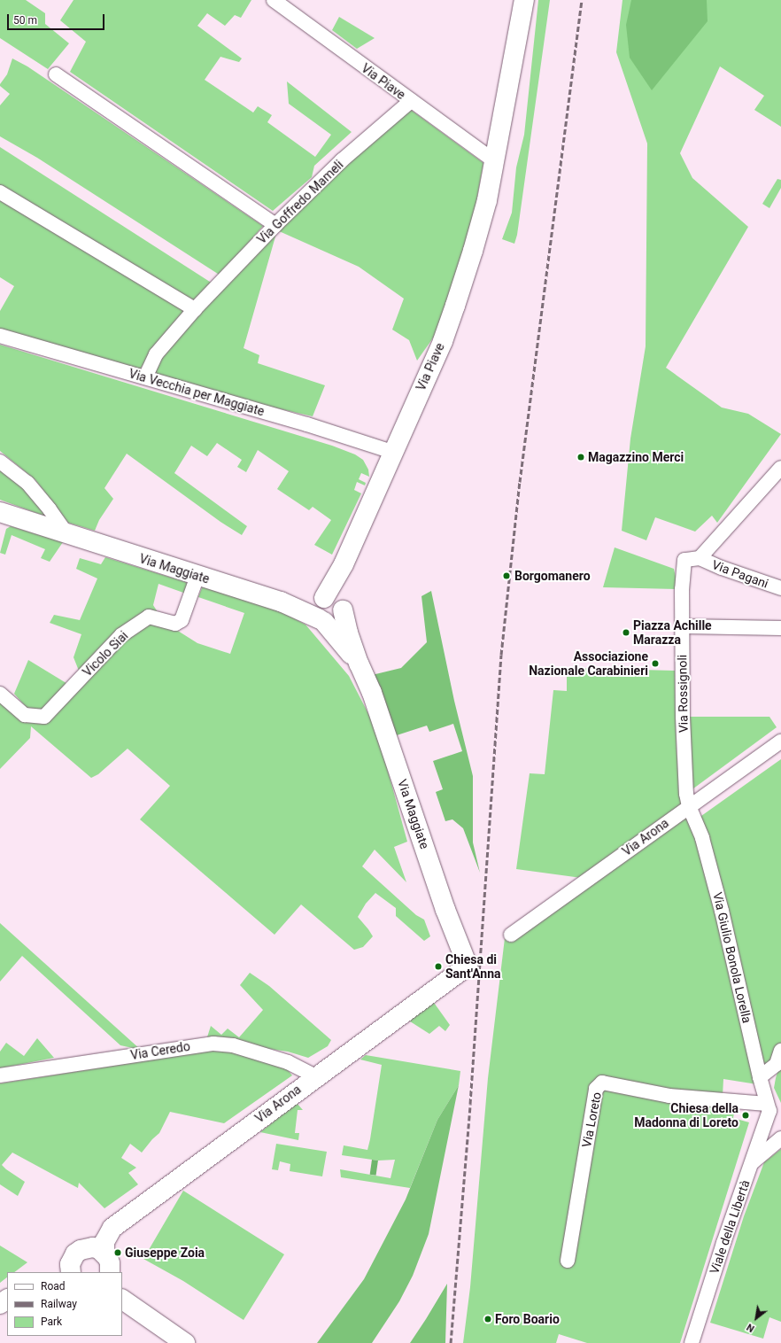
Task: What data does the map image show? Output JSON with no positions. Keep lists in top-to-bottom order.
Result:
{
  "streets": {
    "main road": ["Via Piave", "Via Maggiate", "Via Arona"],
    "street": [
      "Via Goffredo Mameli",
      "Via Vecchia per Maggiate",
      "Via Pagani",
      "Vicolo Siai",
      "Via Rossignoli",
      "Via Giulio Bonola Lorella",
      "Via Ceredo",
      "Via Loreto",
      "Viale della Libertà"
    ]
  },
  "crossings": [
    ["Via Piave", "Via Goffredo Mameli"],
    ["Via Piave", "Via Vecchia per Maggiate"],
    ["Via Piave", "Via Maggiate"],
    ["Via Goffredo Mameli", "Via Vecchia per Maggiate"],
    ["Via Maggiate", "Vicolo Siai"],
    ["Via Maggiate", "Via Arona"],
    ["Via Pagani", "Via Rossignoli"],
    ["Via Rossignoli", "Via Arona"],
    ["Via Rossignoli", "Via Giulio Bonola Lorella"],
    ["Via Arona", "Via Giulio Bonola Lorella"],
    ["Via Arona", "Via Ceredo"],
    ["Via Giulio Bonola Lorella", "Via Loreto"],
    ["Via Giulio Bonola Lorella", "Viale della Libertà"],
    ["Via Loreto", "Viale della Libertà"]
  ],
  "places": [
    "Magazzino Merci",
    "Borgomanero",
    "Piazza Achille Marazza",
    "Associazione Nazionale Carabinieri",
    "Chiesa di Sant'Anna",
    "Chiesa della Madonna di Loreto",
    "Giuseppe Zoia",
    "Foro Boario"
  ],
  "legend": ["Road", "Railway", "Park"],
  "scale_bar": "50 m",
  "north": "bottom left"
}
